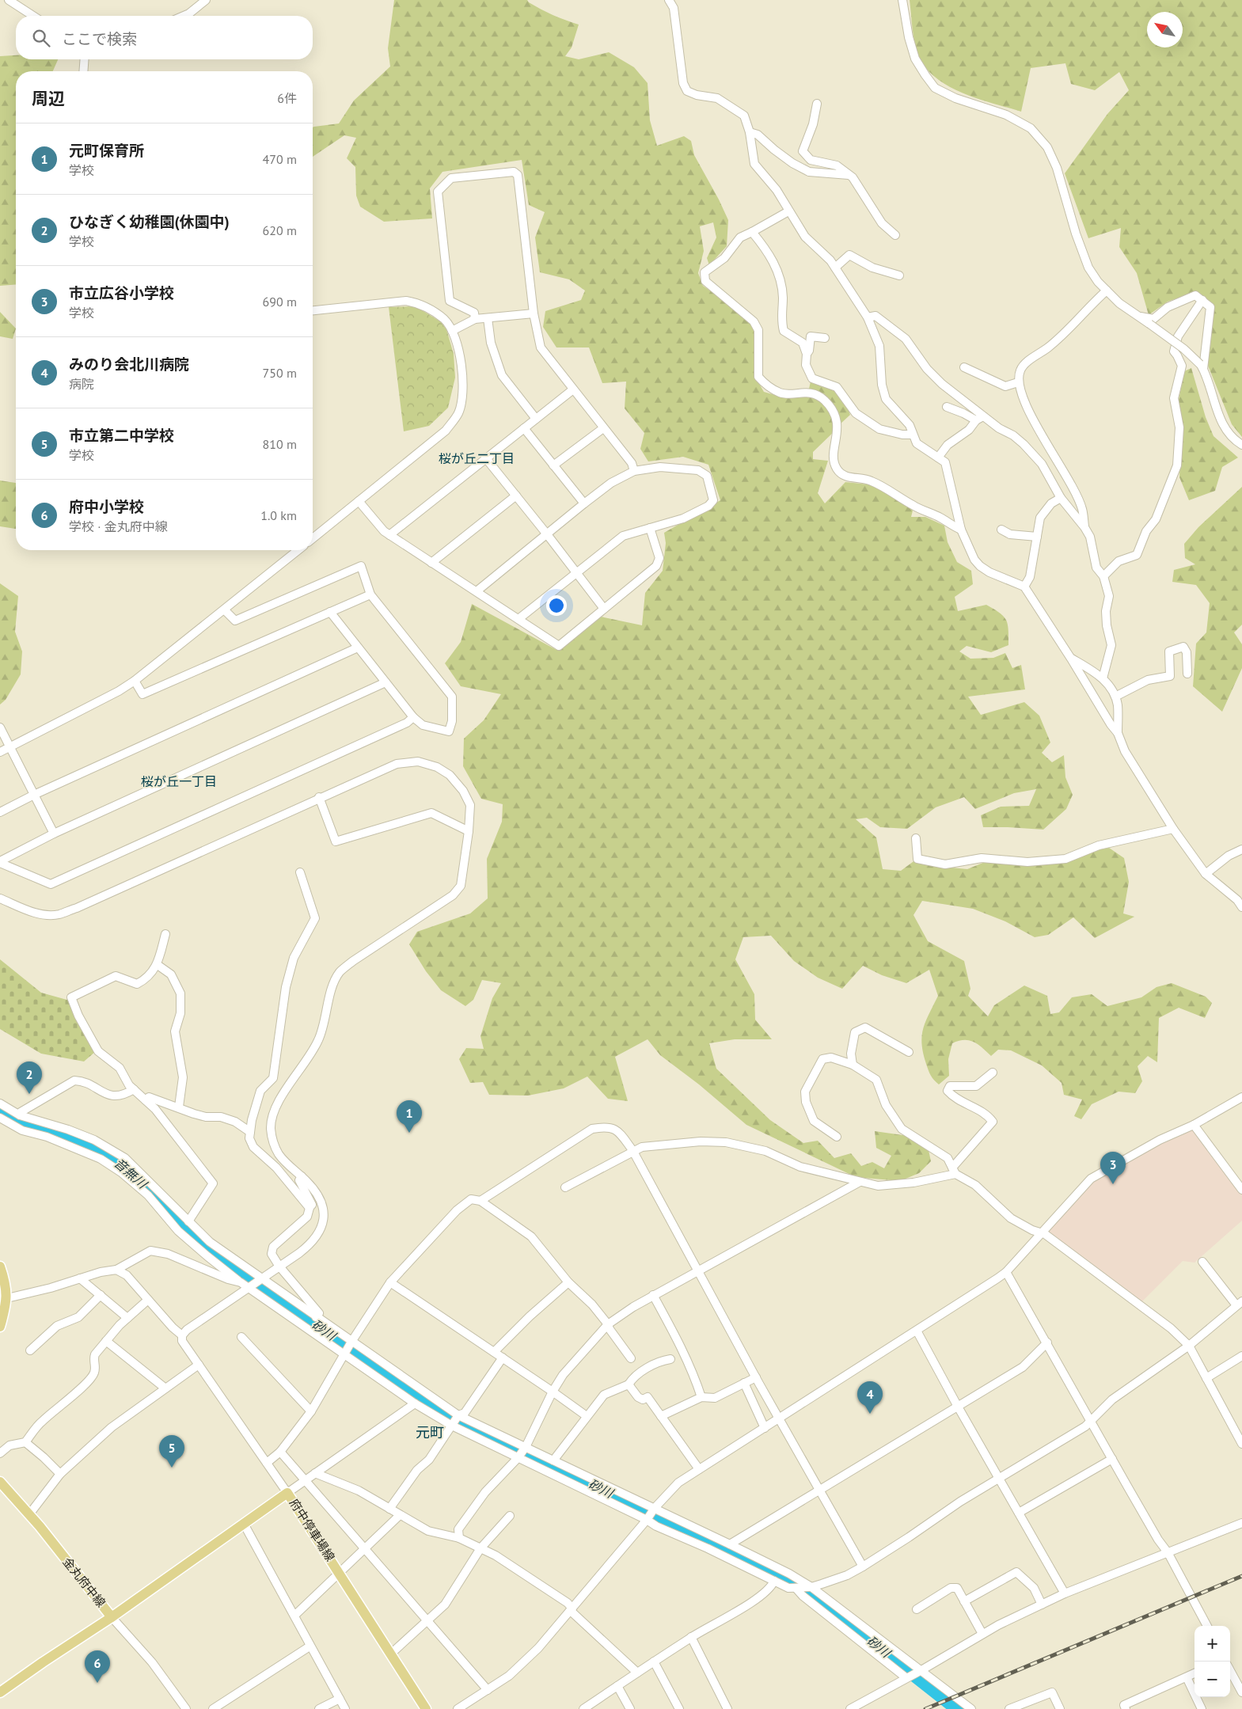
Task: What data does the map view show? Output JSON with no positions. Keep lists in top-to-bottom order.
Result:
{
  "streets": {
    "main road": ["府中停車場線", "金丸府中線"]
  },
  "crossings": [
    ["府中停車場線", "金丸府中線"]
  ],
  "districts": ["桜が丘二丁目", "桜が丘一丁目", "元町"],
  "water": ["音無川", "砂川"],
  "north": "top left",
  "page": {
    "search": "ここで検索",
    "heading": ["周辺", "6件"],
    "list": [
      {
        "mark": "1",
        "name": "元町保育所",
        "note": "学校",
        "value": "470 m"
      },
      {
        "mark": "2",
        "name": "ひなぎく幼稚園(休園中)",
        "note": "学校",
        "value": "620 m"
      },
      {
        "mark": "3",
        "name": "市立広谷小学校",
        "note": "学校",
        "value": "690 m"
      },
      {
        "mark": "4",
        "name": "みのり会北川病院",
        "note": "病院",
        "value": "750 m"
      },
      {
        "mark": "5",
        "name": "市立第二中学校",
        "note": "学校",
        "value": "810 m"
      },
      {
        "mark": "6",
        "name": "府中小学校",
        "note": "学校 · 金丸府中線",
        "value": "1.0 km"
      }
    ],
    "pins": [
      "2",
      "1",
      "3",
      "4",
      "5",
      "6"
    ],
    "map_buttons": ["+", "−"]
  }
}
